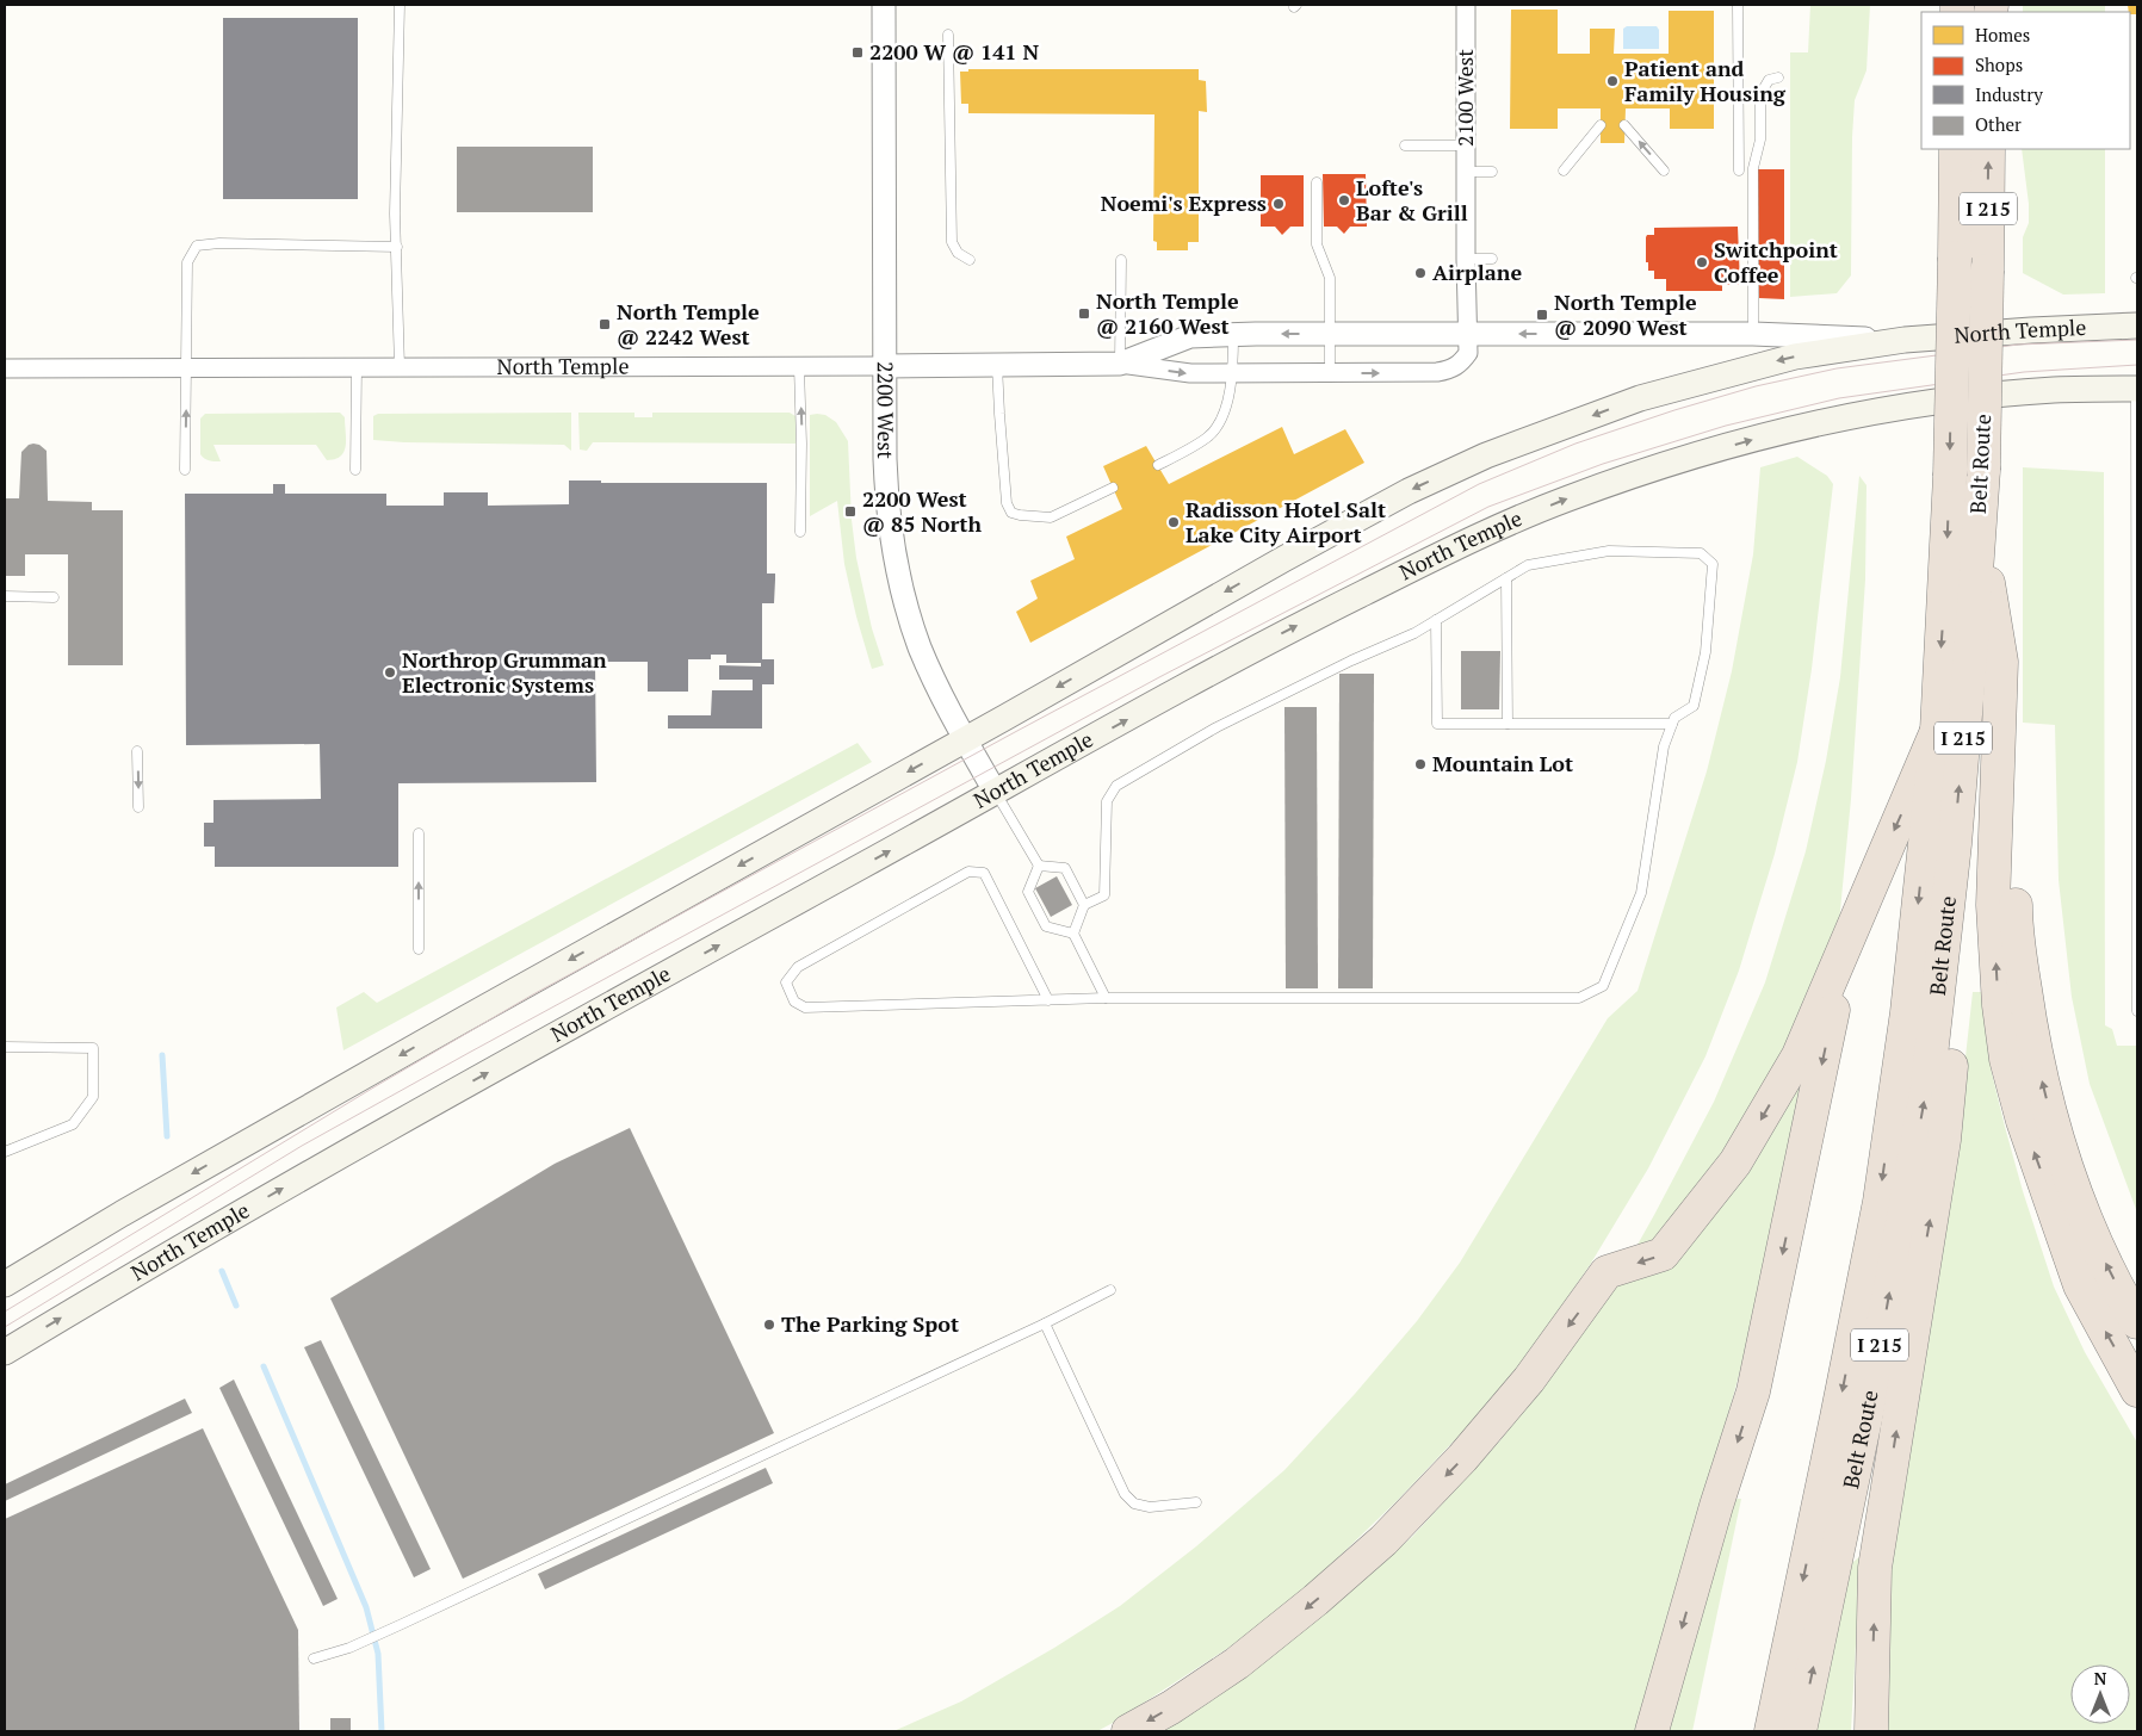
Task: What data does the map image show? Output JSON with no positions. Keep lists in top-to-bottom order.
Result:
{
  "streets": {
    "highway": ["I 215", "Belt Route"],
    "main road": ["North Temple"],
    "street": ["2100 West", "2200 West"]
  },
  "crossings": [
    ["2100 West", "North Temple"],
    ["North Temple", "2200 West"]
  ],
  "places": {
    "transit": [
      "2200 W @ 141 N",
      "North Temple @ 2160 West",
      "North Temple @ 2090 West",
      "North Temple @ 2242 West",
      "2200 West @ 85 North"
    ],
    "other": [
      "Patient and Family Housing",
      "Lofte's Bar & Grill",
      "Noemi's Express",
      "Switchpoint Coffee",
      "Airplane",
      "Radisson Hotel Salt Lake City Airport",
      "Northrop Grumman Electronic Systems",
      "Mountain Lot",
      "The Parking Spot"
    ]
  },
  "legend": [
    "Homes",
    "Shops",
    "Industry",
    "Other"
  ],
  "north": "top"
}
